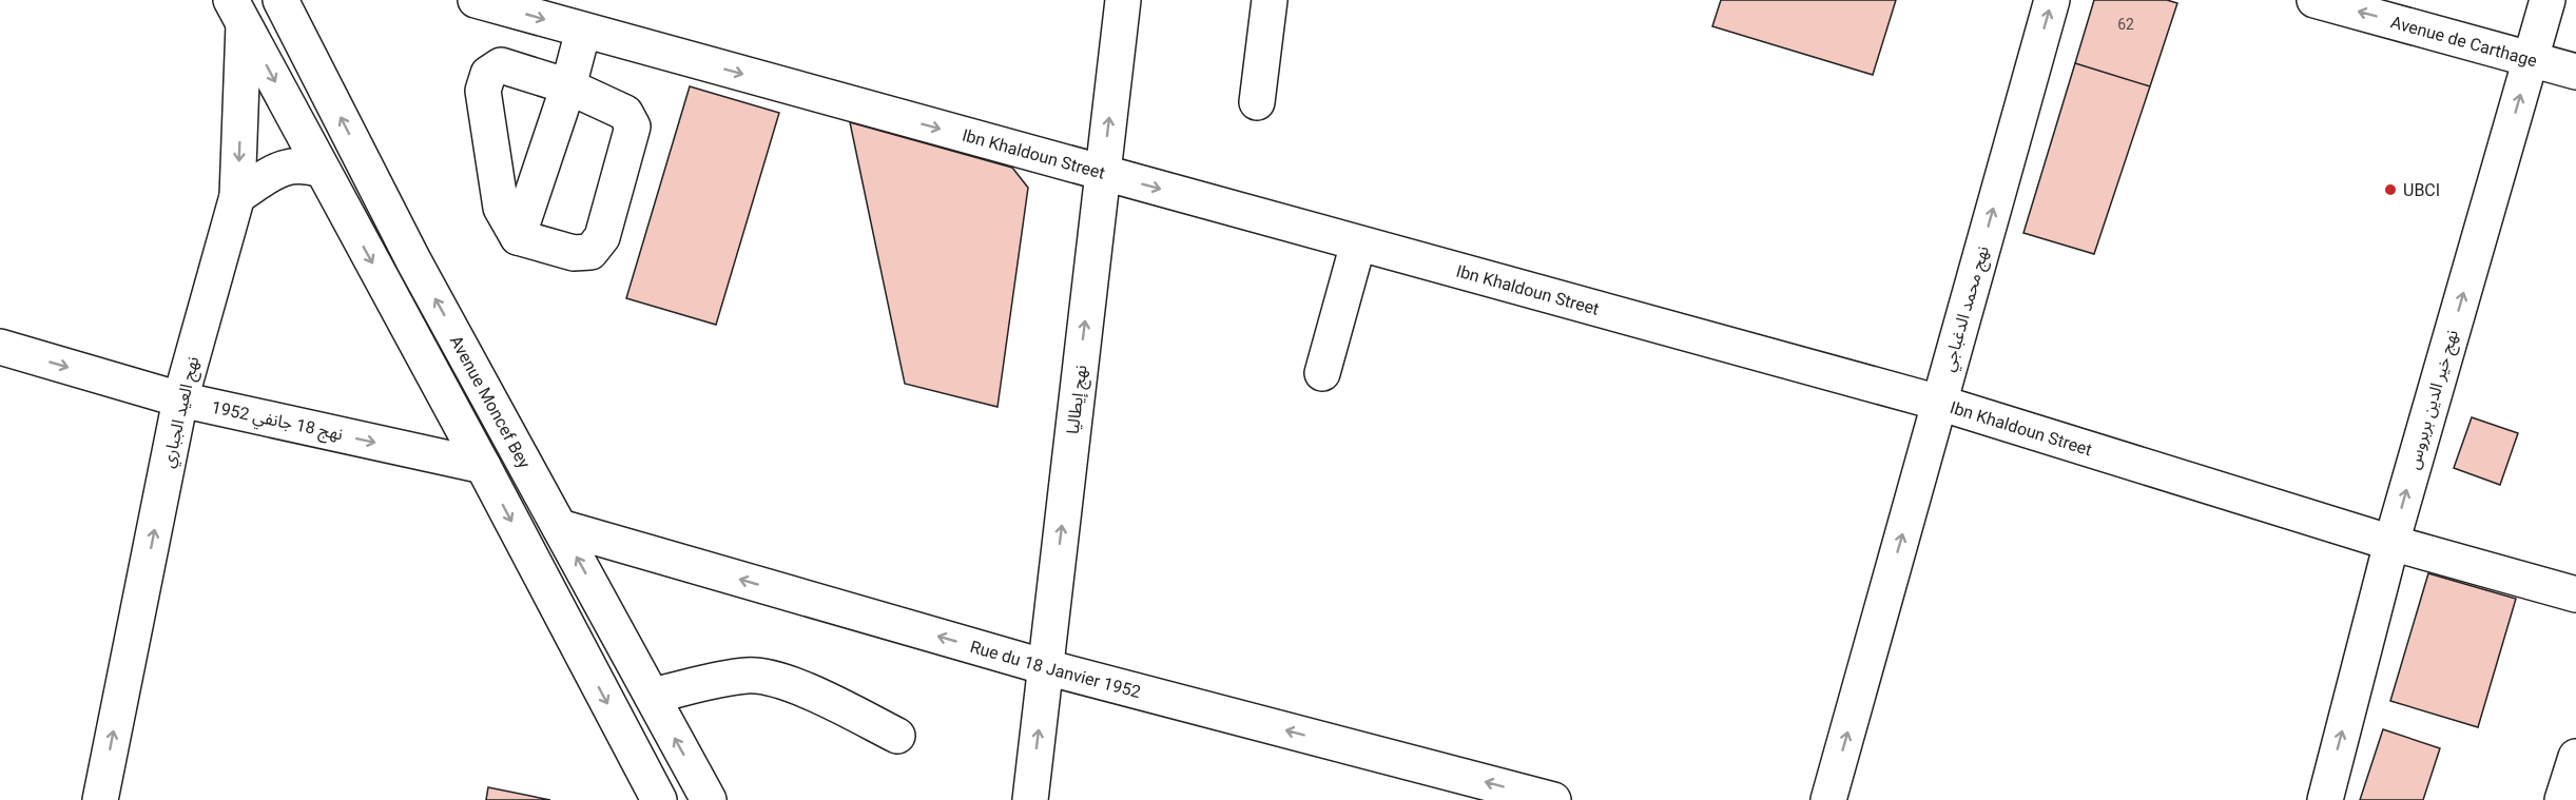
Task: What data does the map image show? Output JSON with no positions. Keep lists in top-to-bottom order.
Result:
{
  "streets": {
    "street": [
      "Avenue de Carthage",
      "Ibn Khaldoun Street",
      "نهج محمد الدغباجي",
      "نهج إيطاليا",
      "نهج خير الدين بربروس",
      "Avenue Moncef Bey",
      "نهج العيد الجباري",
      "نهج 18 جانفي 1952",
      "Rue du 18 Janvier 1952"
    ]
  },
  "crossings": [
    ["Avenue de Carthage", "نهج خير الدين بربروس"],
    ["Ibn Khaldoun Street", "نهج محمد الدغباجي"],
    ["Ibn Khaldoun Street", "نهج إيطاليا"],
    ["Ibn Khaldoun Street", "نهج خير الدين بربروس"],
    ["نهج إيطاليا", "Rue du 18 Janvier 1952"],
    ["Avenue Moncef Bey", "Rue du 18 Janvier 1952"],
    ["نهج العيد الجباري", "نهج 18 جانفي 1952"]
  ],
  "one_way": [
    "Avenue de Carthage",
    "Ibn Khaldoun Street",
    "نهج محمد الدغباجي",
    "نهج إيطاليا",
    "نهج خير الدين بربروس",
    "نهج 18 جانفي 1952",
    "Rue du 18 Janvier 1952"
  ],
  "places": ["UBCI"],
  "house_numbers": ["62"]
}
